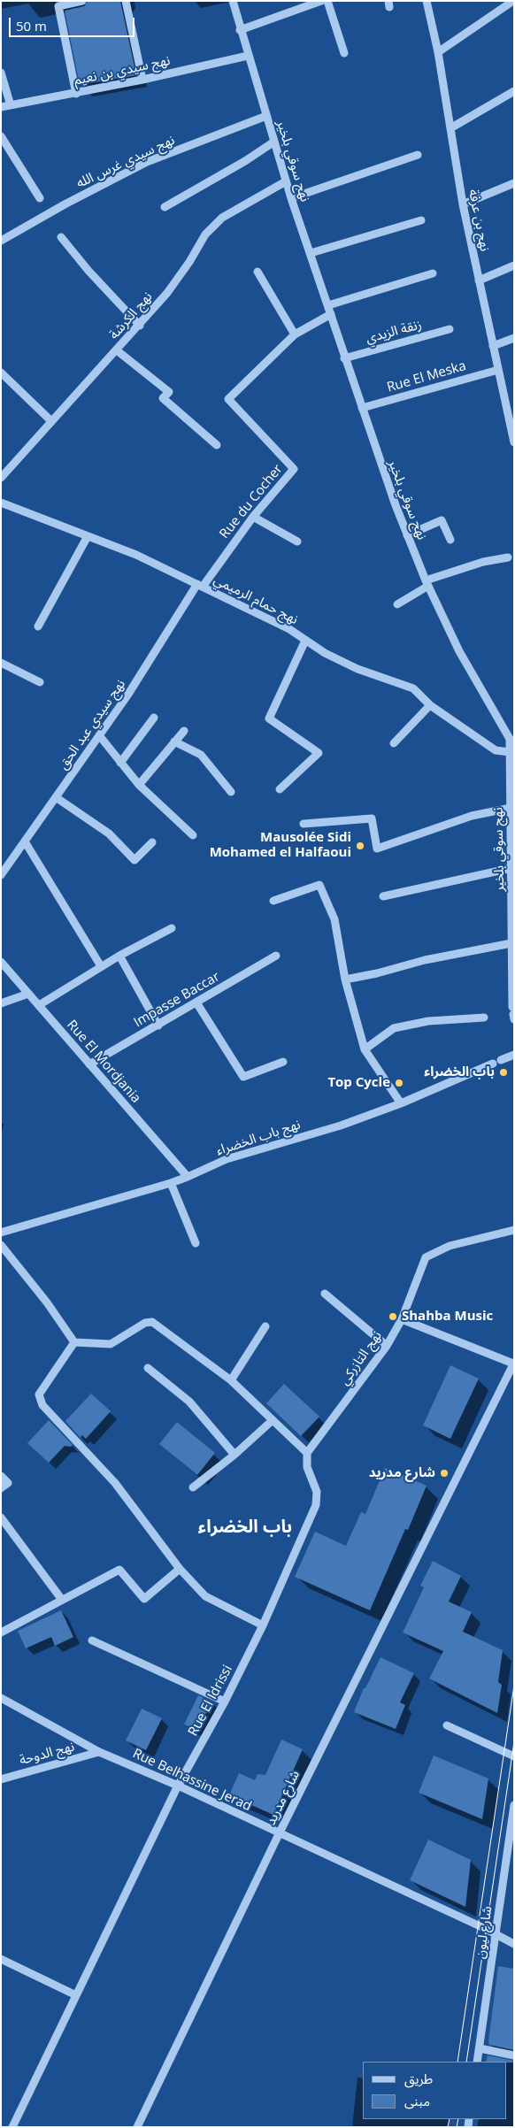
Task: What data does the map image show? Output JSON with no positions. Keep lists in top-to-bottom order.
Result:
{
  "streets": {
    "street": [
      "نهج سيدي بن نعيم",
      "نهج سوقي بلخير",
      "نهج سيدي غرس الله",
      "نهج بن عرفة",
      "نهج الكرشة",
      "زنقة الزيدي",
      "Rue El Meska",
      "Rue du Cocher",
      "نهج حمام الرميمي",
      "نهج سيدي عبد الحق",
      "Impasse Baccar",
      "Rue El Mordjania",
      "نهج باب الخضراء",
      "نهج التازركي",
      "Rue El Idrissi",
      "نهج الدوحة",
      "Rue Belhassine Jerad",
      "شارع مدريد",
      "شارع ليون"
    ]
  },
  "crossings": [
    ["نهج سيدي بن نعيم", "نهج سوقي بلخير"],
    ["نهج سوقي بلخير", "نهج سيدي غرس الله"],
    ["نهج سوقي بلخير", "نهج الكرشة"],
    ["نهج سوقي بلخير", "زنقة الزيدي"],
    ["نهج سوقي بلخير", "Rue El Meska"],
    ["نهج سوقي بلخير", "Rue du Cocher"],
    ["نهج سوقي بلخير", "نهج حمام الرميمي"],
    ["نهج بن عرفة", "Rue El Meska"],
    ["Rue du Cocher", "نهج حمام الرميمي"],
    ["Rue du Cocher", "نهج سيدي عبد الحق"],
    ["نهج حمام الرميمي", "نهج سيدي عبد الحق"],
    ["Impasse Baccar", "Rue El Mordjania"],
    ["Rue El Mordjania", "نهج باب الخضراء"],
    ["Rue El Idrissi", "Rue Belhassine Jerad"],
    ["نهج الدوحة", "Rue Belhassine Jerad"],
    ["Rue Belhassine Jerad", "شارع مدريد"],
    ["Rue Belhassine Jerad", "شارع ليون"]
  ],
  "districts": ["باب الخضراء"],
  "places": [
    "Mausolée Sidi Mohamed el Halfaoui",
    "باب الخضراء",
    "Top Cycle",
    "Shahba Music",
    "شارع مدريد"
  ],
  "legend": ["طريق", "مبنى"],
  "scale_bar": "50 m"
}
